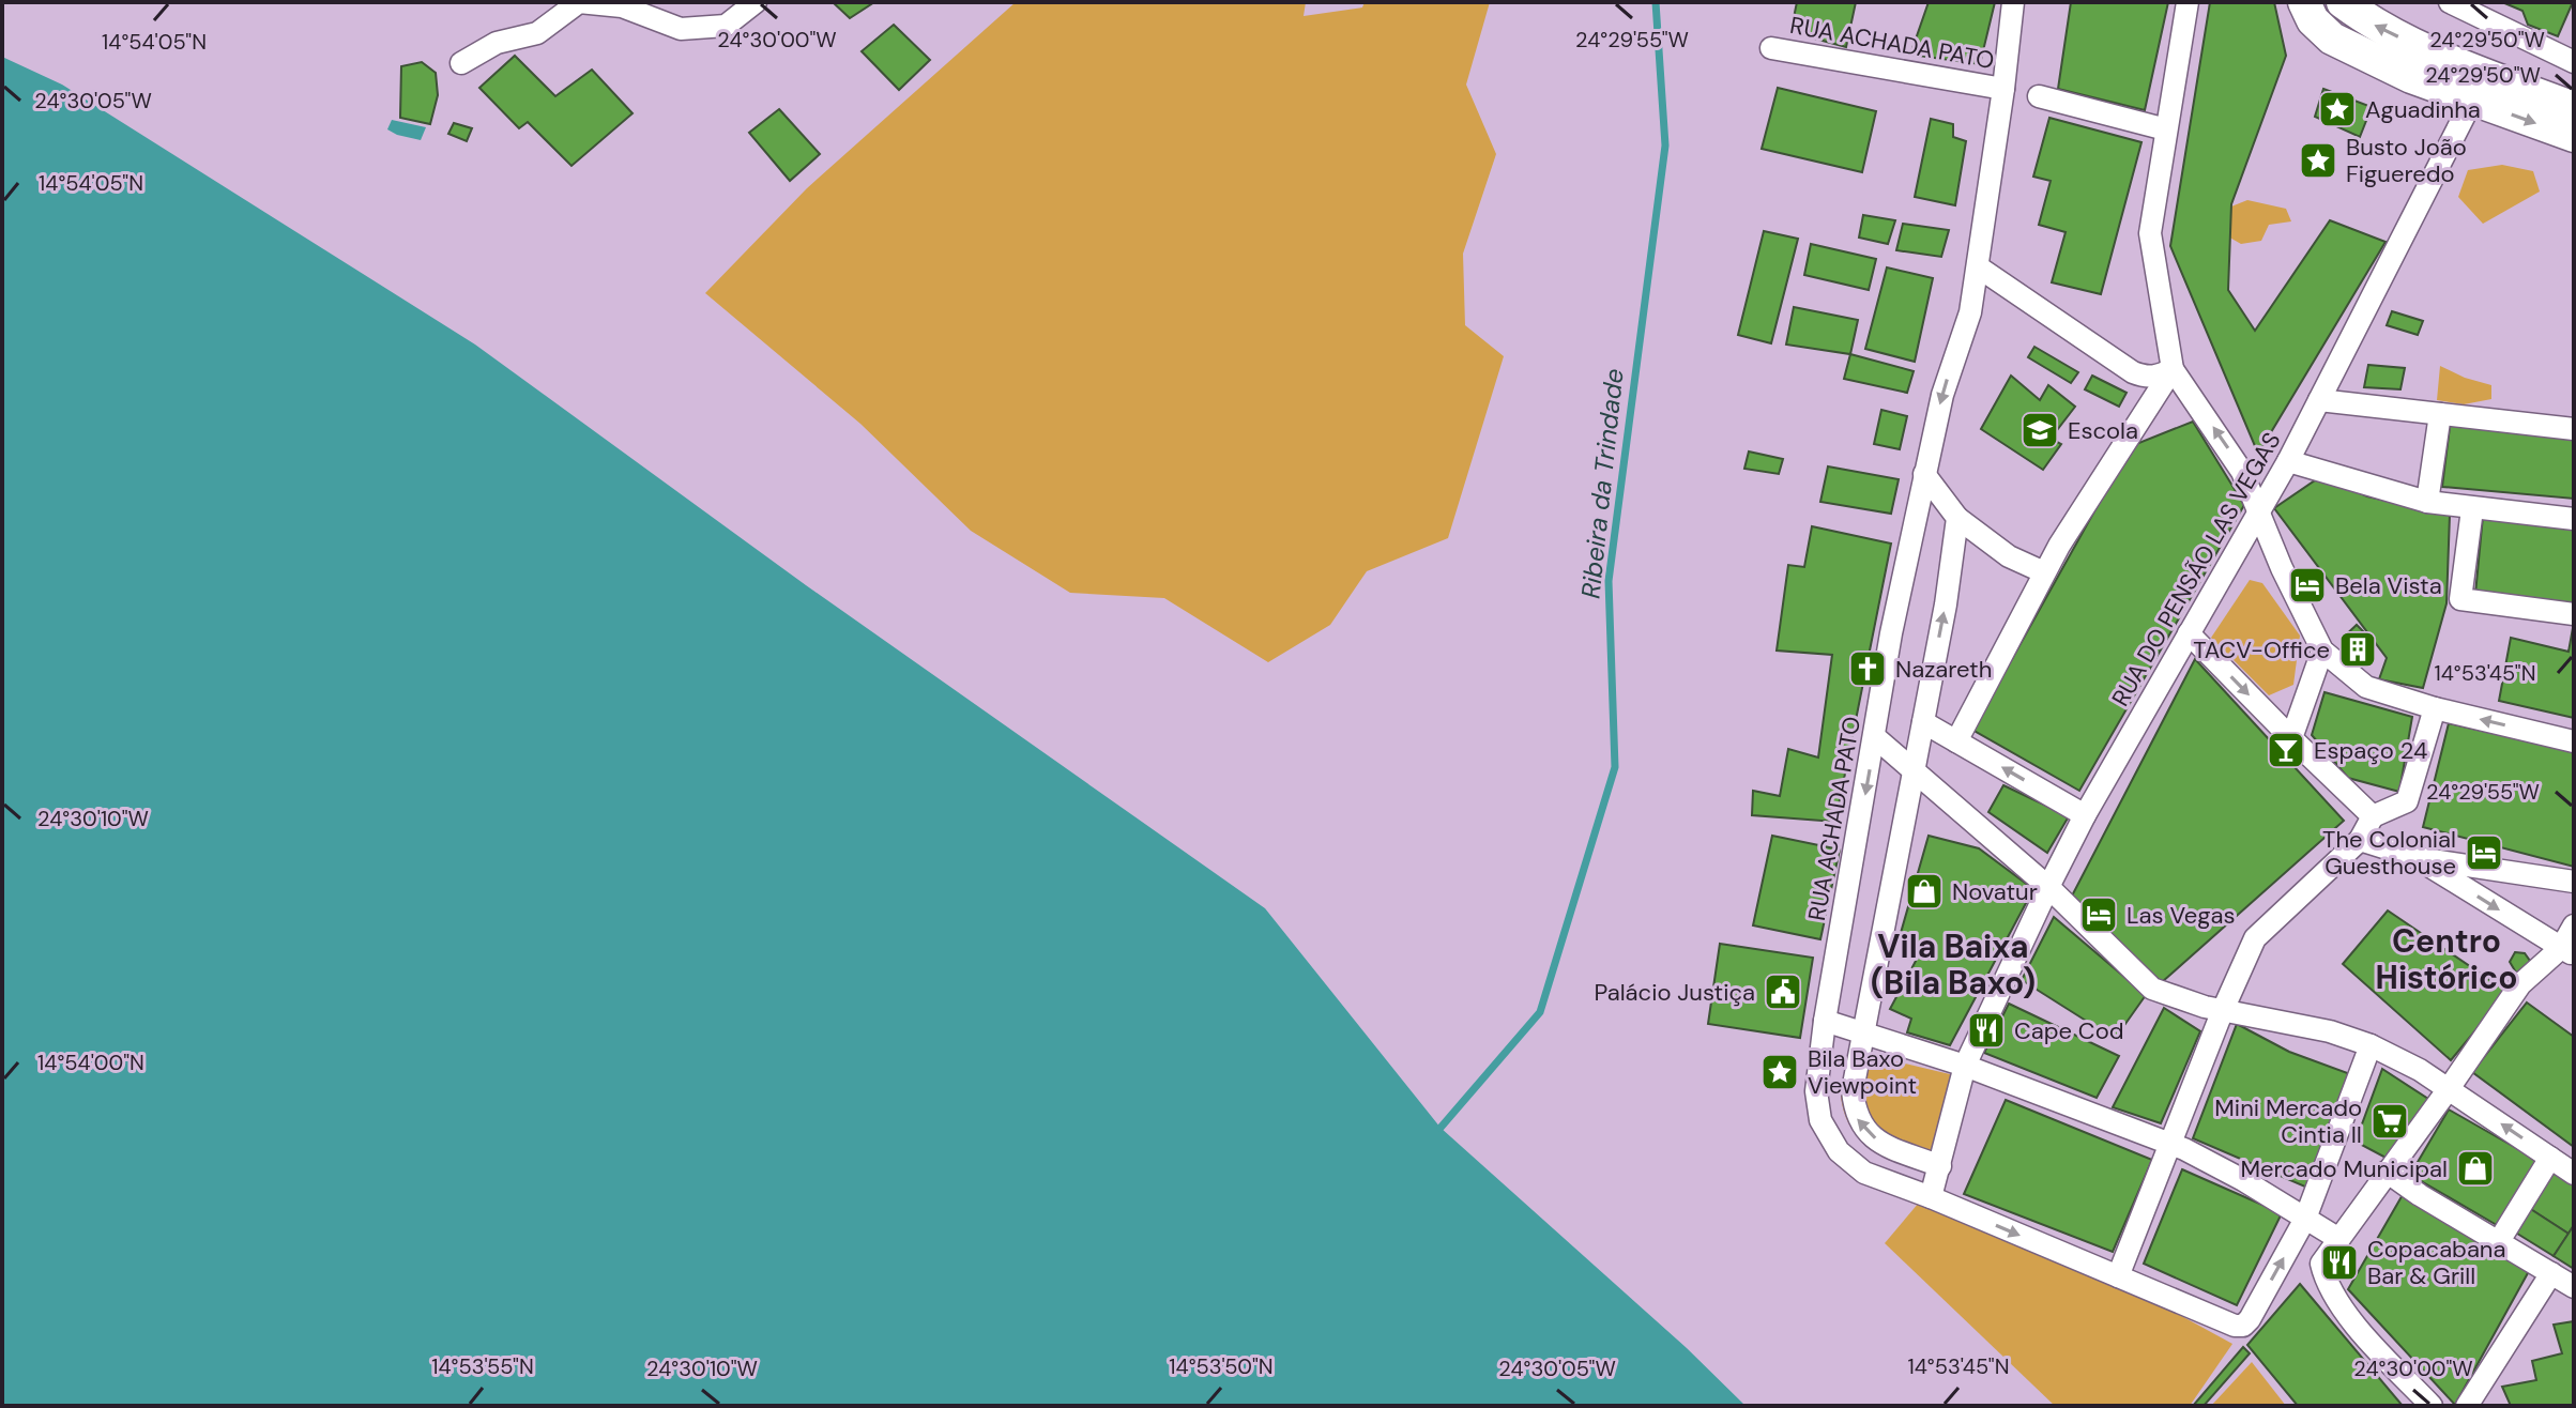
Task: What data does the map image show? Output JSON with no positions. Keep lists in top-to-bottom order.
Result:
{
  "streets": {
    "street": ["RUA ACHADA PATO", "RUA DO PENSÃO LAS VEGAS"]
  },
  "crossings": [
    ["RUA ACHADA PATO", "RUA DO PENSÃO LAS VEGAS"]
  ],
  "districts": ["Centro Histórico", "Vila Baixa (Bila Baxo)"],
  "water": ["Ribeira da Trindade"],
  "places": {
    "place": ["Aguadinha", "Busto João Figueredo", "Bila Baxo Viewpoint"],
    "school or university": ["Escola"],
    "hotel": ["Bela Vista", "The Colonial Guesthouse", "Las Vegas"],
    "building": ["TACV-Office"],
    "church": ["Nazareth"],
    "bar": ["Espaço 24"],
    "shop": ["Novatur", "Mercado Municipal"],
    "public building": ["Palácio Justiça"],
    "restaurant": ["Cape Cod", "Copacabana Bar & Grill"],
    "supermarket": ["Mini Mercado Cintia II"]
  },
  "coordinates": [
    "24°30'00\"W",
    "24°29'55\"W",
    "24°29'50\"W",
    "14°54'05\"N",
    "24°30'05\"W",
    "14°53'45\"N",
    "24°30'10\"W",
    "14°54'00\"N",
    "14°53'55\"N",
    "14°53'50\"N"
  ]
}
